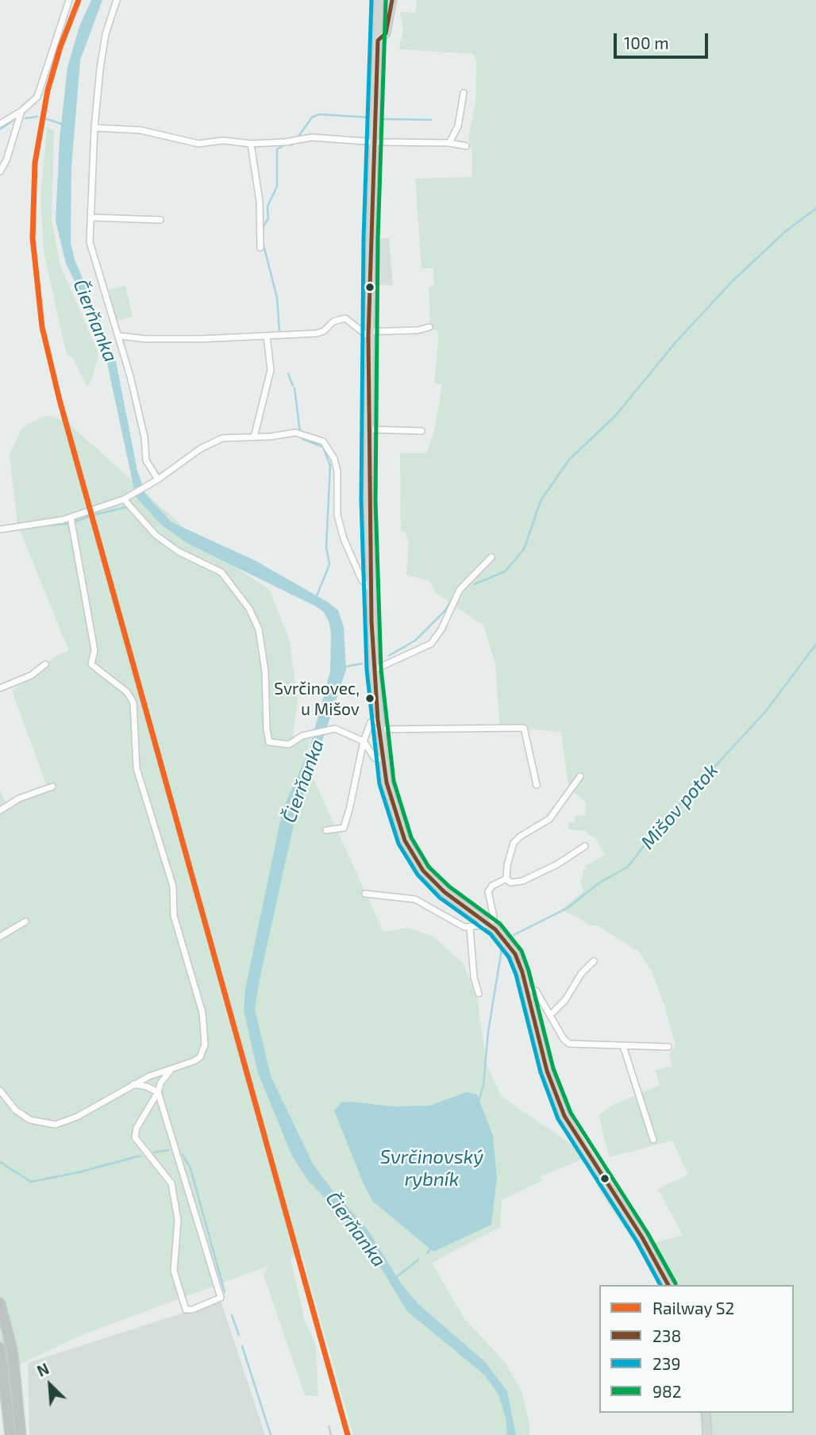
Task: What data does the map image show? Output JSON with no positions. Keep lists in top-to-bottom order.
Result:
{
  "water": ["Čierňanka", "Mišov potok", "Svrčinovský rybník"],
  "places": ["Svrčinovec, u Mišov"],
  "lines": [
    "rail line S2",
    "transit line 238",
    "transit line 239",
    "transit line 982"
  ],
  "legend": [
    "Railway S2",
    "238",
    "239",
    "982"
  ],
  "scale_bar": "100 m",
  "north": "top left"
}
